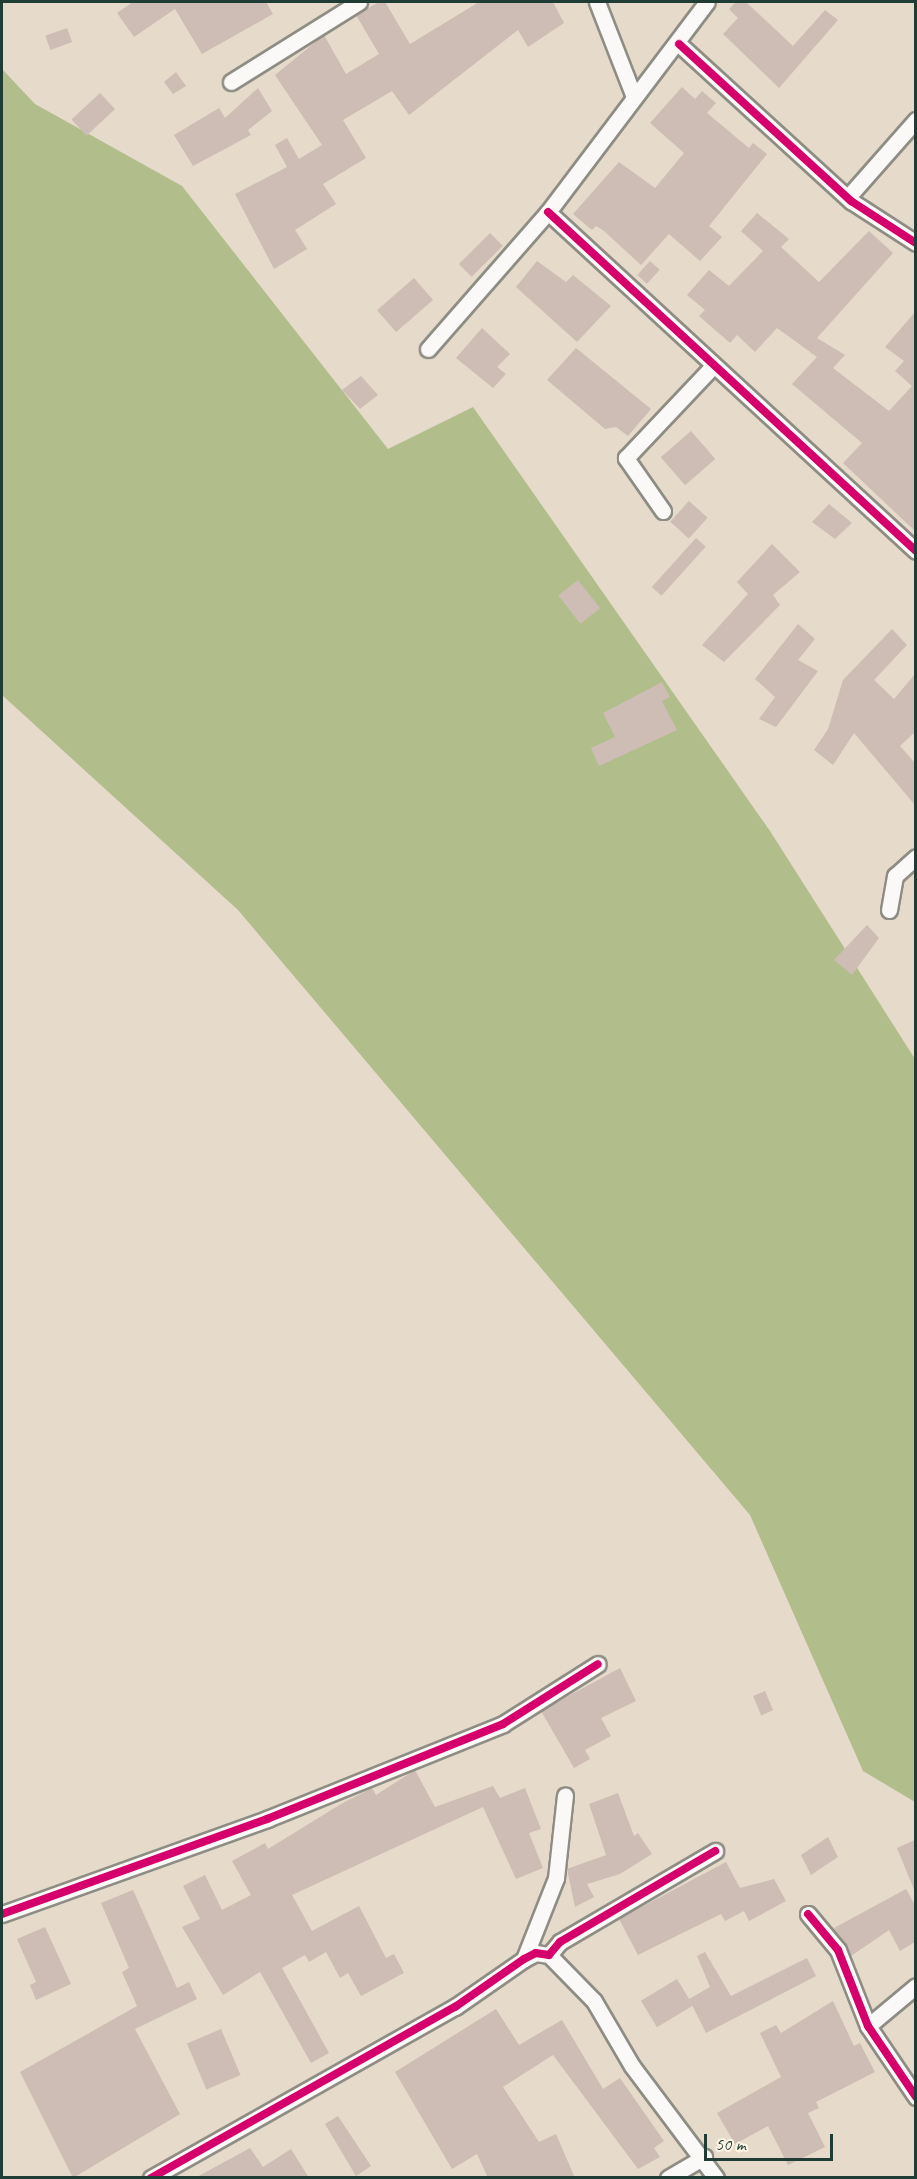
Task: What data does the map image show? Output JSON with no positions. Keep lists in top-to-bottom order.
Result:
{
  "scale_bar": "50 m"
}
